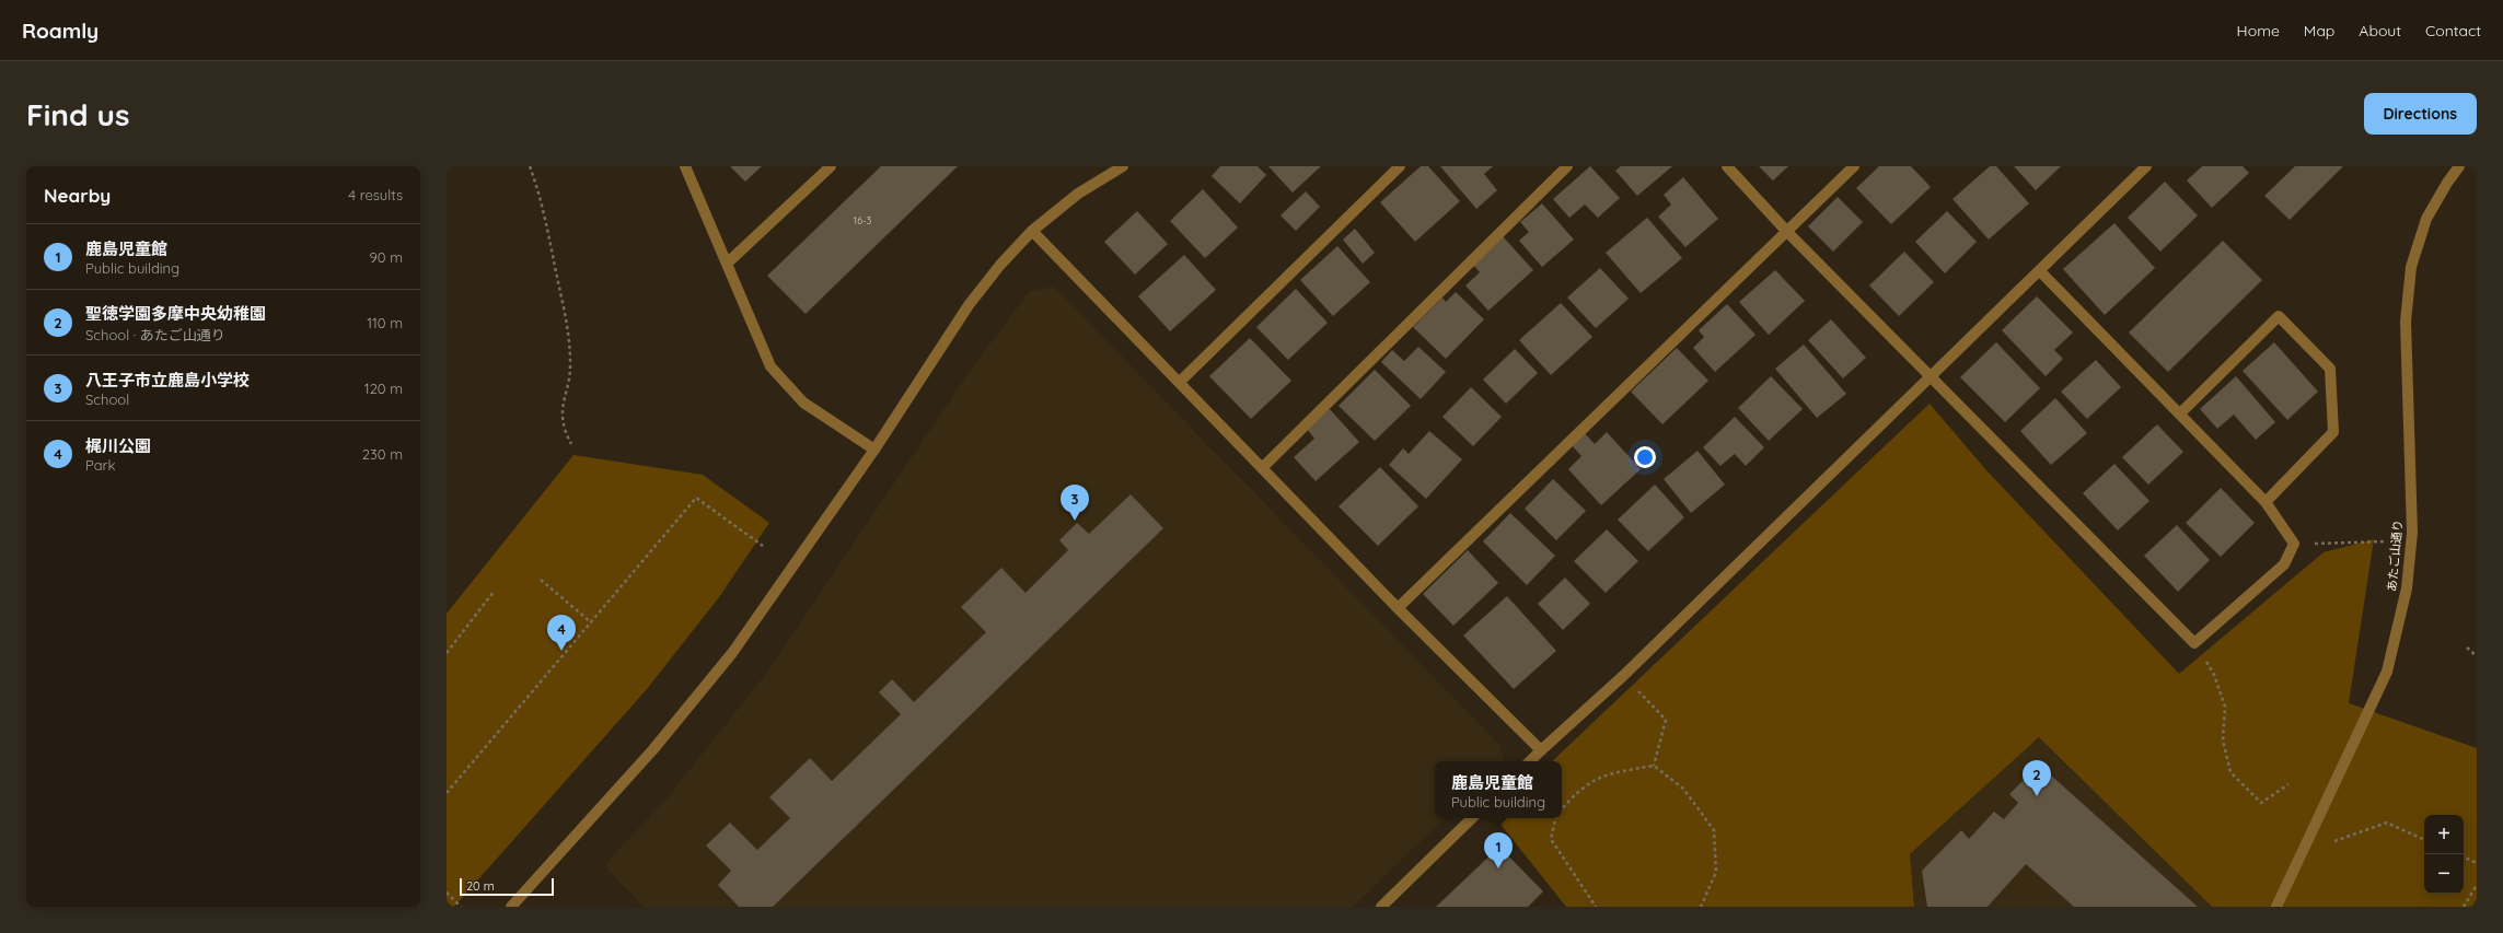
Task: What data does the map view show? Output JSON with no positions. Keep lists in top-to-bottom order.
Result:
{
  "streets": {
    "street": ["あたご山通り"]
  },
  "house_numbers": ["16-3"],
  "scale_bar": "20 m",
  "page": {
    "header": "Roamly",
    "nav": [
      "Home",
      "Map",
      "About",
      "Contact"
    ],
    "buttons": "Directions",
    "title": "Find us",
    "heading": ["Nearby", "4 results"],
    "list": [
      {
        "mark": "1",
        "name": "鹿島児童館",
        "note": "Public building",
        "value": "90 m"
      },
      {
        "mark": "2",
        "name": "聖徳学園多摩中央幼稚園",
        "note": "School · あたご山通り",
        "value": "110 m"
      },
      {
        "mark": "3",
        "name": "八王子市立鹿島小学校",
        "note": "School",
        "value": "120 m"
      },
      {
        "mark": "4",
        "name": "梶川公園",
        "note": "Park",
        "value": "230 m"
      }
    ],
    "pins": [
      "3",
      "4",
      "2",
      "1"
    ],
    "popup": ["鹿島児童館", "Public building"],
    "map_buttons": ["+", "−"],
    "scale": "20 m"
  }
}
